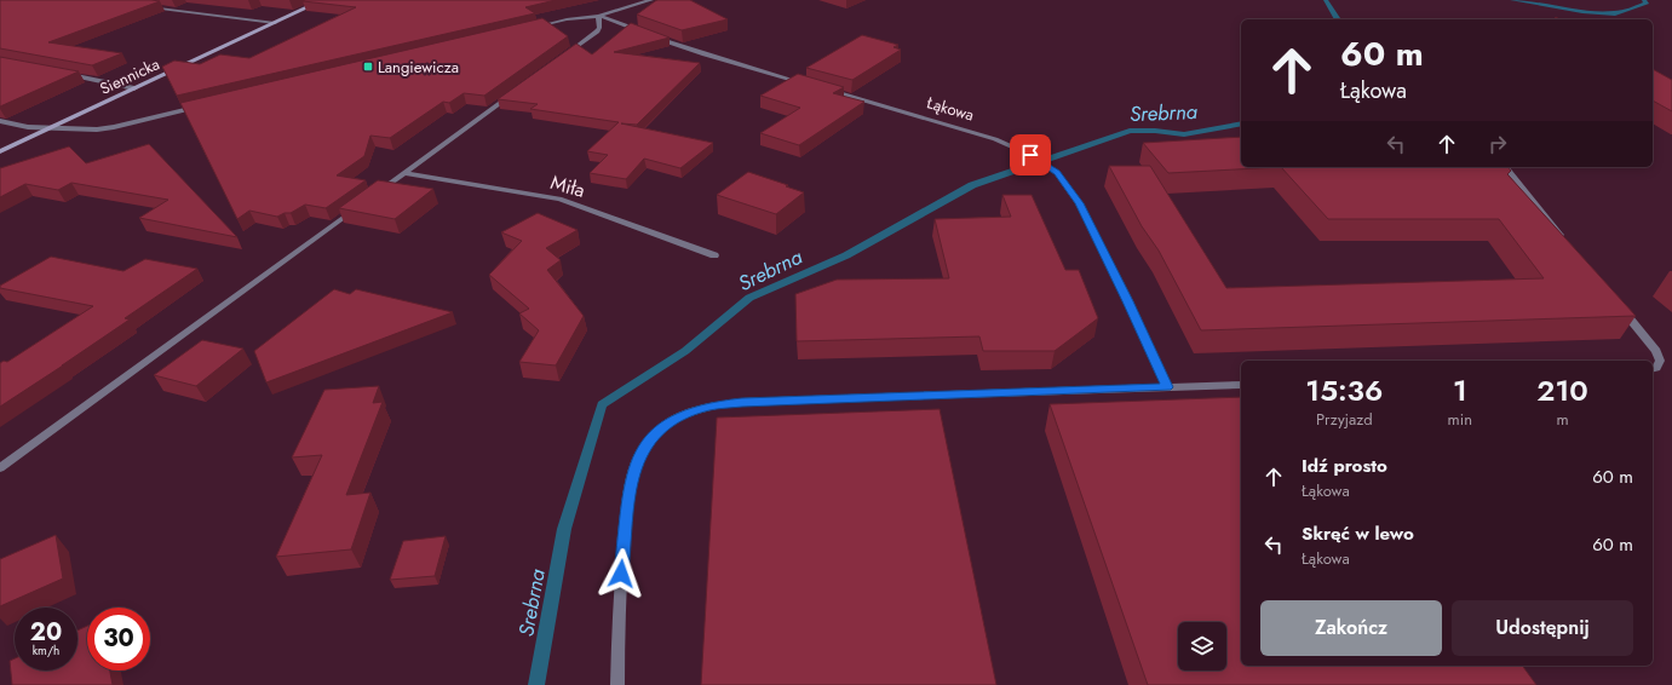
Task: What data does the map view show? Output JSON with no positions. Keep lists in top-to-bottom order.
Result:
{
  "streets": {
    "main road": ["Siennicka"],
    "street": ["Łąkowa", "Miła"]
  },
  "water": ["Srebrna"],
  "places": {
    "transit": ["Langiewicza"]
  },
  "page": {
    "turn": ["60 m", "Łąkowa"],
    "eta": [
      "15:36",
      "Przyjazd",
      "1",
      "min",
      "210",
      "m"
    ],
    "list": [
      {
        "name": "Idź prosto",
        "note": "Łąkowa",
        "value": "60 m"
      },
      {
        "name": "Skręć w lewo",
        "note": "Łąkowa",
        "value": "60 m"
      }
    ],
    "buttons": ["Zakończ", "Udostępnij"],
    "speed": "20 km/h",
    "limit": "30"
  }
}
